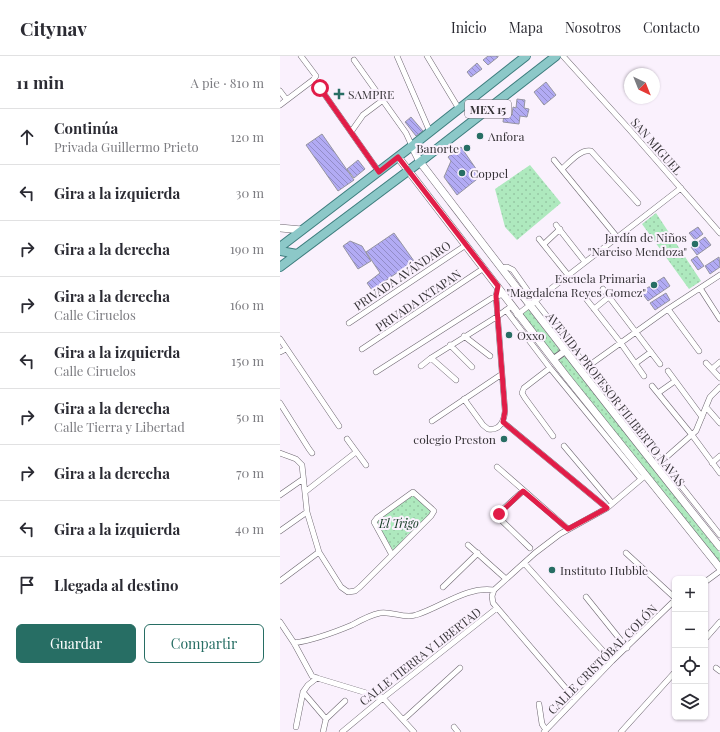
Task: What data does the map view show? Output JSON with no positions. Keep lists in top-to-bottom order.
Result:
{
  "streets": {
    "main road": ["MEX 15", "AVENIDA PROFESOR FILIBERTO NAVAS"],
    "street": [
      "SAN MIGUEL",
      "PRIVADA AVÁNDARO",
      "PRIVADA IXTAPAN",
      "CALLE TIERRA Y LIBERTAD",
      "CALLE CRISTÓBAL COLÓN"
    ]
  },
  "crossings": [
    ["MEX 15", "AVENIDA PROFESOR FILIBERTO NAVAS"],
    ["PRIVADA AVÁNDARO", "AVENIDA PROFESOR FILIBERTO NAVAS"],
    ["PRIVADA IXTAPAN", "AVENIDA PROFESOR FILIBERTO NAVAS"]
  ],
  "parks": ["El Trigo"],
  "places": {
    "health": ["SAMPRE"],
    "other": [
      "Anfora",
      "Banorte",
      "Coppel",
      "Jardín de Niños \"Narciso Mendoza\"",
      "Escuela Primaria \"Magdalena Reyes Gomez\"",
      "Oxxo",
      "colegio Preston",
      "Instituto Hubble"
    ]
  },
  "north": "bottom right",
  "page": {
    "header": "Citynav",
    "nav": [
      "Inicio",
      "Mapa",
      "Nosotros",
      "Contacto"
    ],
    "heading": ["11 min", "A pie · 810 m"],
    "list": [
      ["Continúa", "Privada Guillermo Prieto", "120 m"],
      ["Gira a la izquierda", "30 m"],
      ["Gira a la derecha", "190 m"],
      ["Gira a la derecha", "Calle Ciruelos", "160 m"],
      ["Gira a la izquierda", "Calle Ciruelos", "150 m"],
      ["Gira a la derecha", "Calle Tierra y Libertad", "50 m"],
      ["Gira a la derecha", "70 m"],
      ["Gira a la izquierda", "40 m"],
      "Llegada al destino"
    ],
    "map_buttons": ["+", "−"],
    "buttons": ["Guardar", "Compartir"]
  }
}
